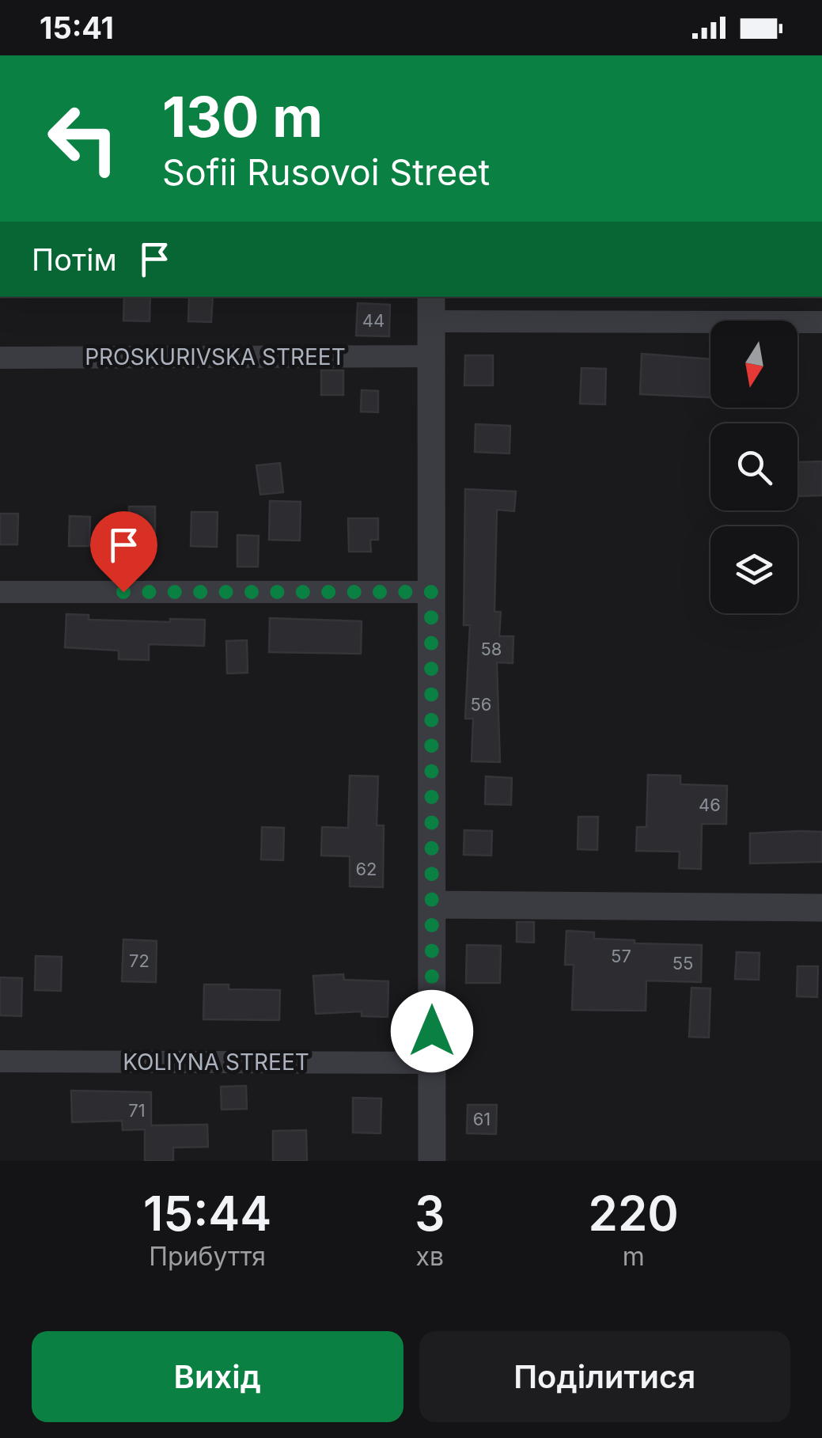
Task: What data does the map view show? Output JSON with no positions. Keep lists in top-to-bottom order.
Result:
{
  "streets": {
    "street": ["PROSKURIVSKA STREET", "KOLIYNA STREET"]
  },
  "house_numbers": [
    "44",
    "58",
    "56",
    "46",
    "62",
    "57",
    "72",
    "55",
    "71",
    "61"
  ],
  "north": "bottom",
  "page": {
    "status": "15:41",
    "turn": ["130 m", "Sofii Rusovoi Street"],
    "then": "Потім",
    "eta": [
      "15:44",
      "Прибуття",
      "3",
      "хв",
      "220",
      "m"
    ],
    "buttons": ["Вихід", "Поділитися"]
  }
}
